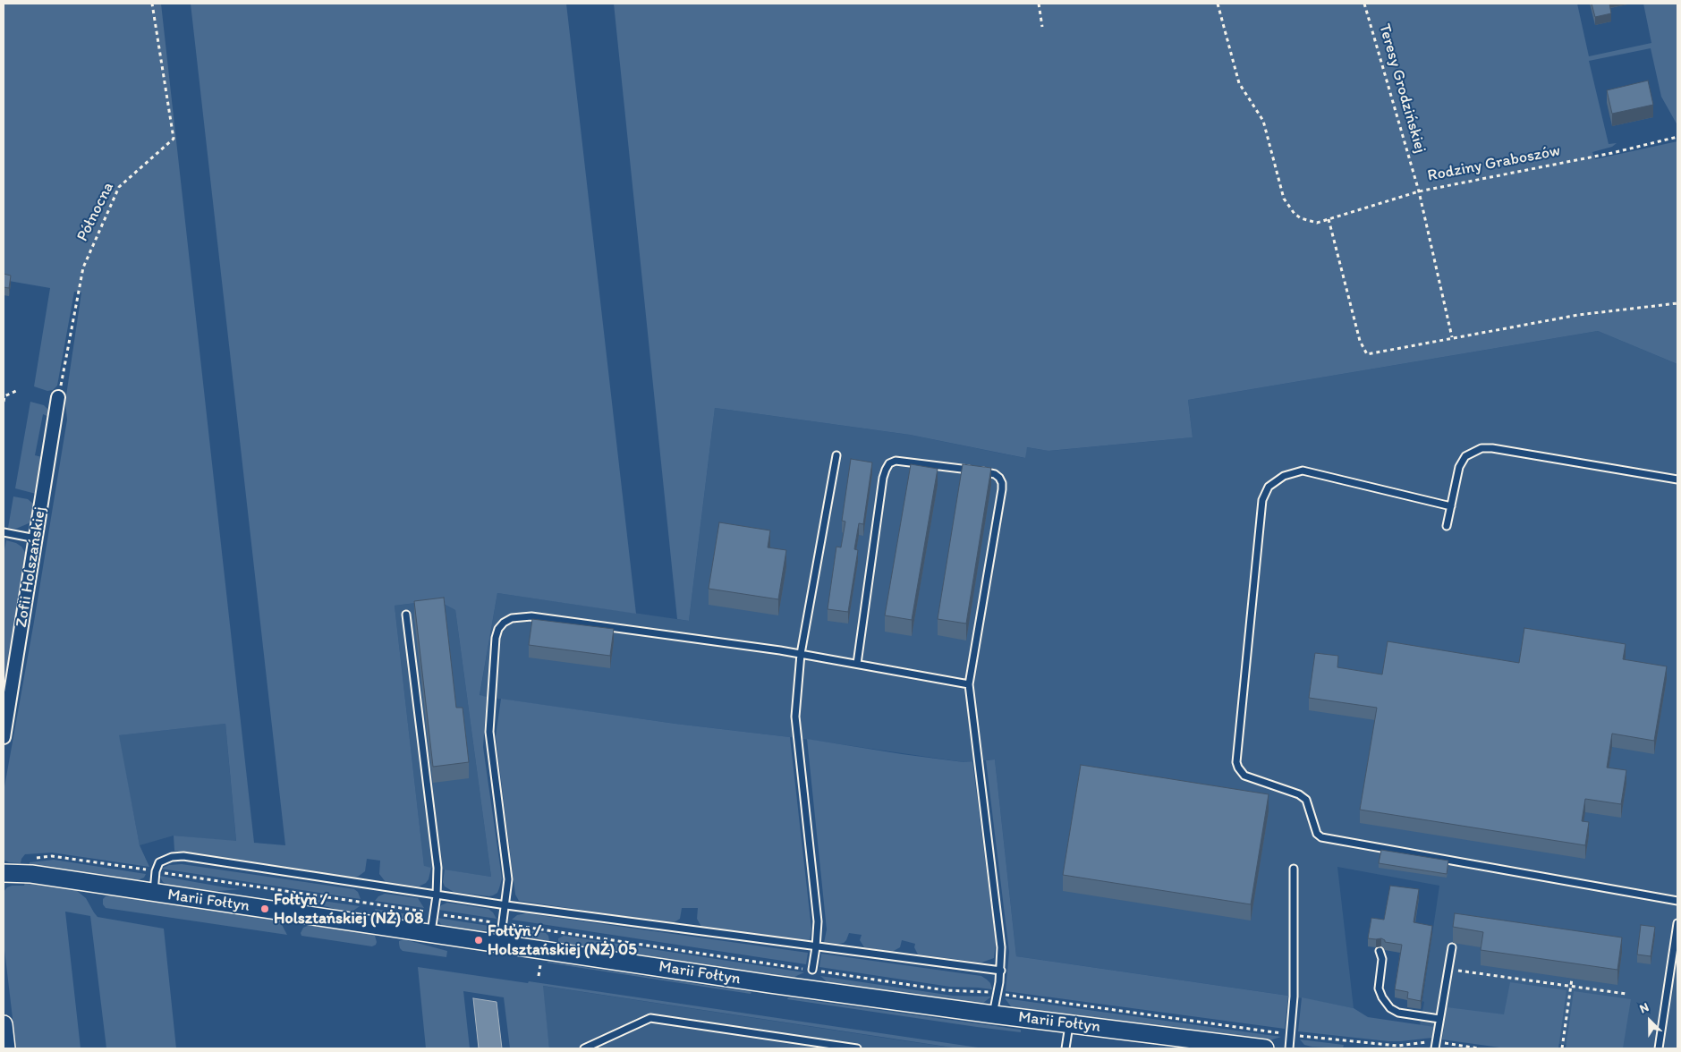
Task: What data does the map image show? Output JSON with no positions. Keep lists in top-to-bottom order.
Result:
{
  "streets": {
    "street": ["Zofii Holszańskiej", "Marii Fołtyn"],
    "path": ["Teresy Grodzińskiej", "Rodziny Graboszów", "Północna"]
  },
  "crossings": [
    ["Teresy Grodzińskiej", "Rodziny Graboszów"],
    ["Północna", "Zofii Holszańskiej"]
  ],
  "places": ["Fołtyn / Holsztańskiej (NŻ) 08", "Fołtyn / Holsztańskiej (NŻ) 05"],
  "north": "top left"
}
